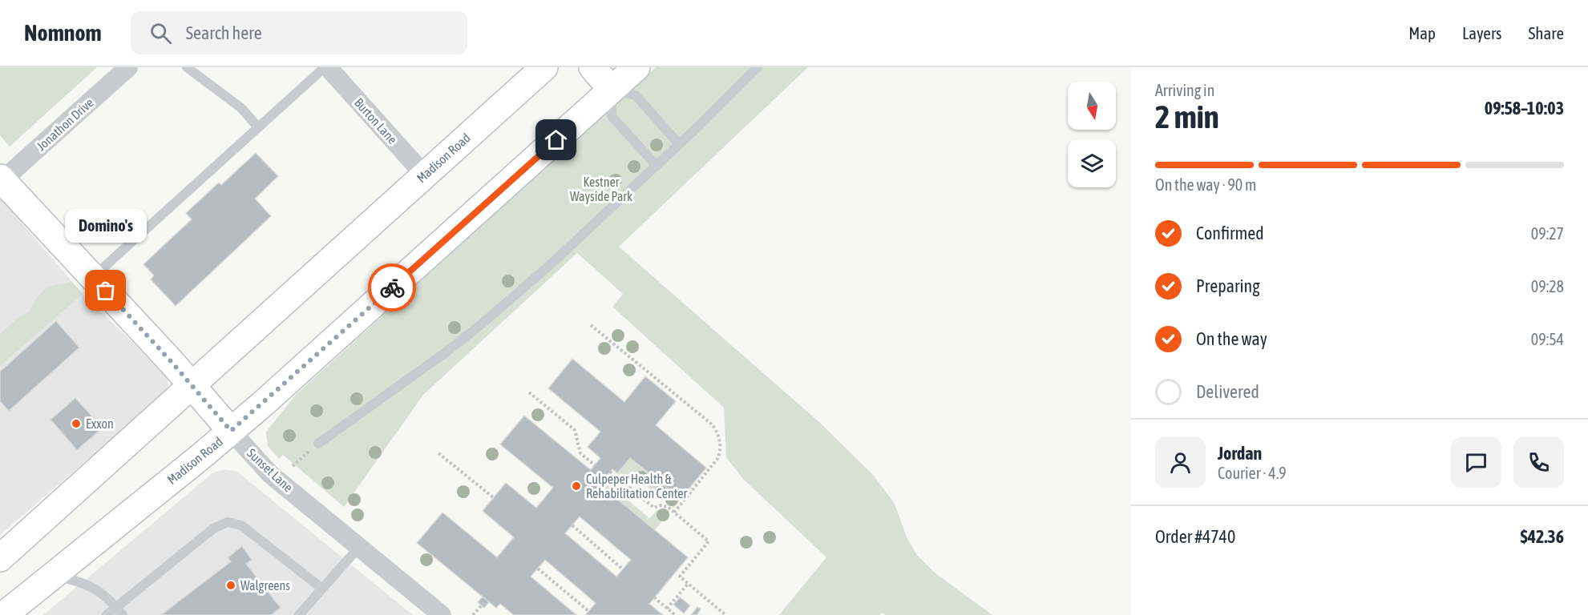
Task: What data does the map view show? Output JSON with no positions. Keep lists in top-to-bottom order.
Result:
{
  "streets": {
    "main road": ["Madison Road", "Sunset Lane"],
    "street": ["Burton Lane", "Jonathon Drive"]
  },
  "crossings": [
    ["Burton Lane", "Madison Road"],
    ["Jonathon Drive", "Sunset Lane"],
    ["Madison Road", "Sunset Lane"]
  ],
  "parks": ["Kestner Wayside Park"],
  "places": [
    "Domino's",
    "Exxon",
    "Culpeper Health & Rehabilitation Center",
    "Walgreens"
  ],
  "north": "bottom",
  "page": {
    "header": "Nomnom",
    "search": "Search here",
    "nav": ["Map", "Layers", "Share"],
    "heading": ["2 min", "Arriving in", "09:58–10:03"],
    "panel": [
      "Jordan",
      "Courier · 4.9",
      "Order #4740",
      "$42.36"
    ],
    "bar": "On the way · 90 m",
    "list": [
      ["Confirmed", "09:27"],
      ["Preparing", "09:28"],
      ["On the way", "09:54"],
      "Delivered"
    ],
    "bubble": "Domino's"
  }
}
